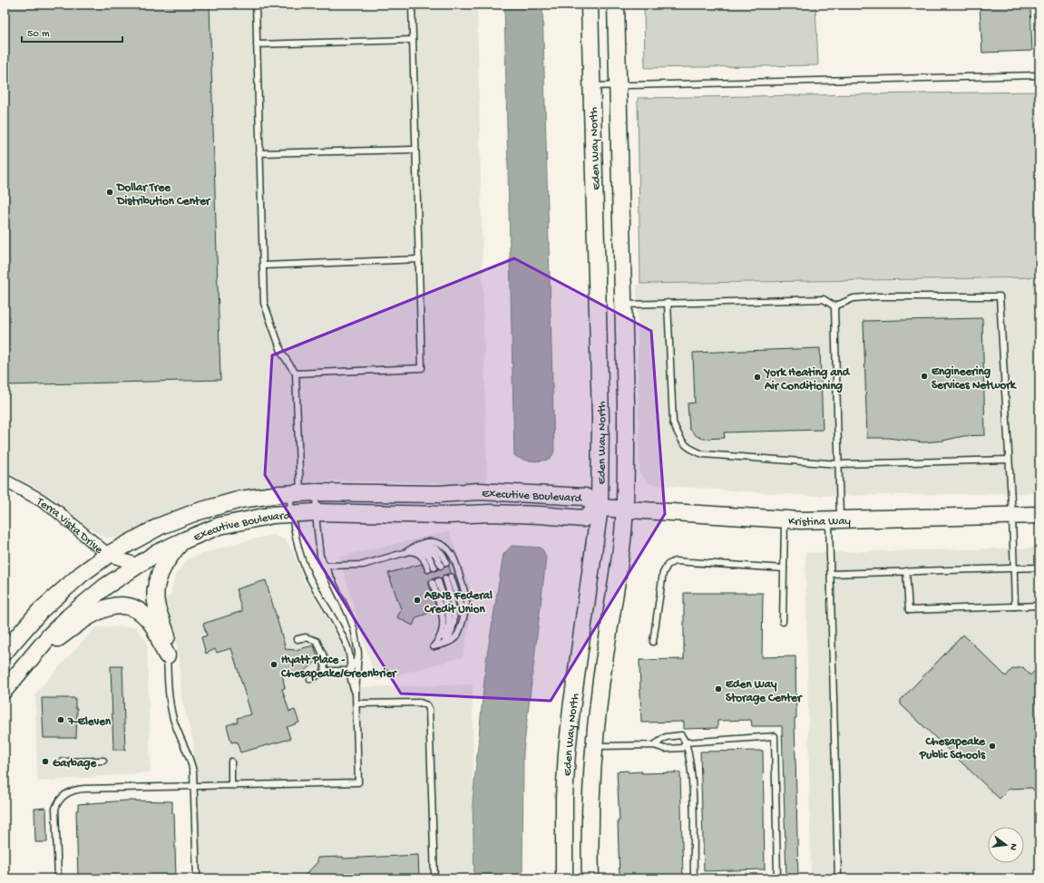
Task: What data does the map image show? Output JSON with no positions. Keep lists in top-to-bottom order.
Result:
{
  "streets": {
    "street": [
      "Eden Way North",
      "Executive Boulevard",
      "Kristina Way",
      "Terra Vista Drive"
    ]
  },
  "crossings": [
    ["Eden Way North", "Executive Boulevard"],
    ["Eden Way North", "Kristina Way"],
    ["Executive Boulevard", "Kristina Way"],
    ["Executive Boulevard", "Terra Vista Drive"]
  ],
  "places": [
    "Dollar Tree Distribution Center",
    "Engineering Services Network",
    "York Heating and Air Conditioning",
    "ABNB Federal Credit Union",
    "Hyatt Place - Chesapeake/Greenbrier",
    "Eden Way Storage Center",
    "7-Eleven",
    "Chesapeake Public Schools",
    "Garbage"
  ],
  "scale_bar": "50 m",
  "north": "right"
}
